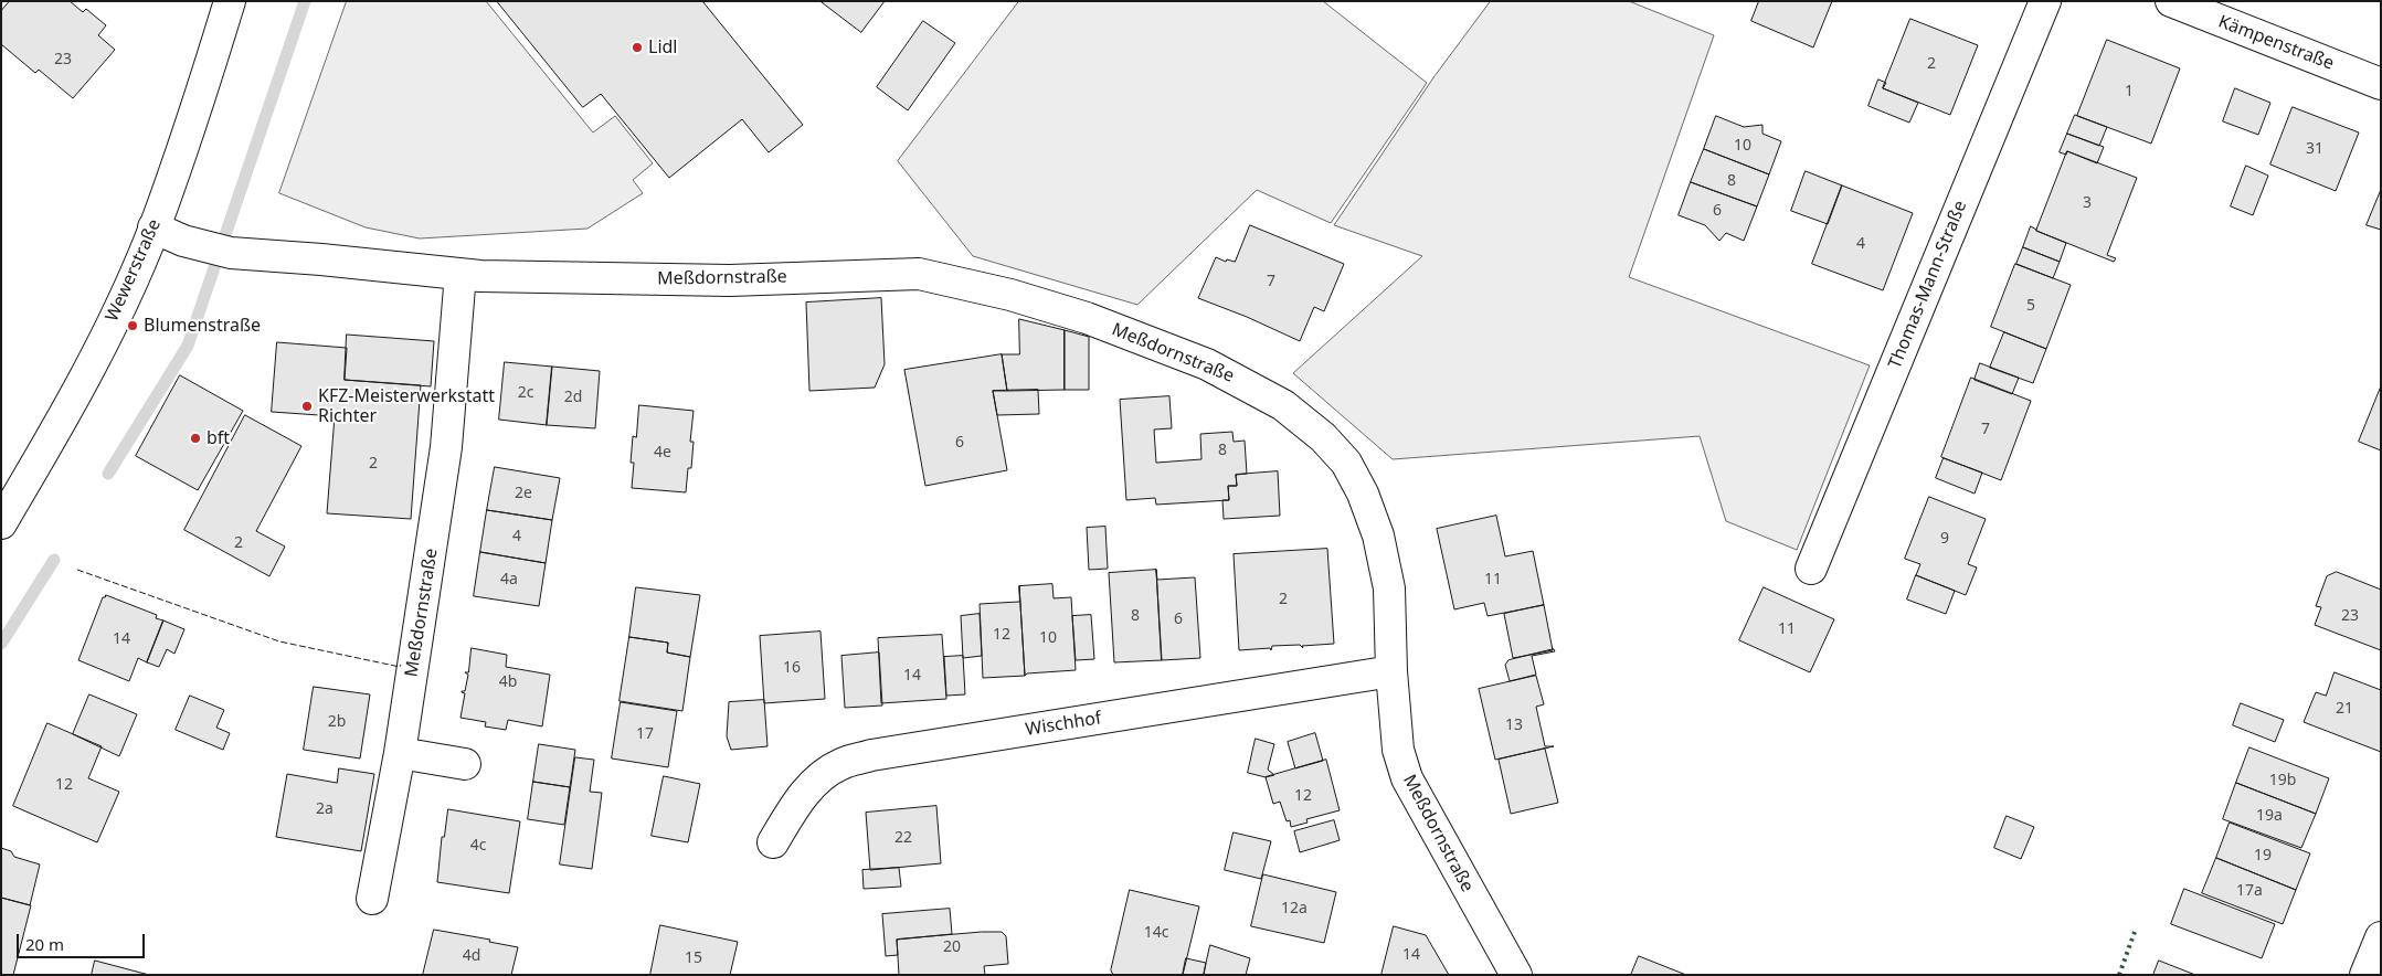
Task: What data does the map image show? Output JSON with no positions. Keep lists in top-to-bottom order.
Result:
{
  "streets": {
    "street": [
      "Kämpenstraße",
      "Wewerstraße",
      "Meßdornstraße",
      "Thomas-Mann-Straße",
      "Wischhof"
    ]
  },
  "crossings": [
    ["Wewerstraße", "Meßdornstraße"],
    ["Meßdornstraße", "Wischhof"]
  ],
  "places": [
    "Lidl",
    "Blumenstraße",
    "KFZ-Meisterwerkstatt Richter",
    "bft"
  ],
  "house_numbers": [
    "23",
    "2",
    "1",
    "10",
    "31",
    "8",
    "3",
    "6",
    "4",
    "7",
    "5",
    "2c",
    "2d",
    "7",
    "6",
    "8",
    "4e",
    "2",
    "2e",
    "4",
    "9",
    "2",
    "4a",
    "11",
    "2",
    "8",
    "23",
    "6",
    "11",
    "12",
    "10",
    "14",
    "16",
    "14",
    "4b",
    "21",
    "2b",
    "13",
    "17",
    "19b",
    "12",
    "12",
    "2a",
    "19a",
    "22",
    "4c",
    "19",
    "17a",
    "12a",
    "14c",
    "20",
    "14",
    "4d",
    "15"
  ],
  "scale_bar": "20 m"
}
